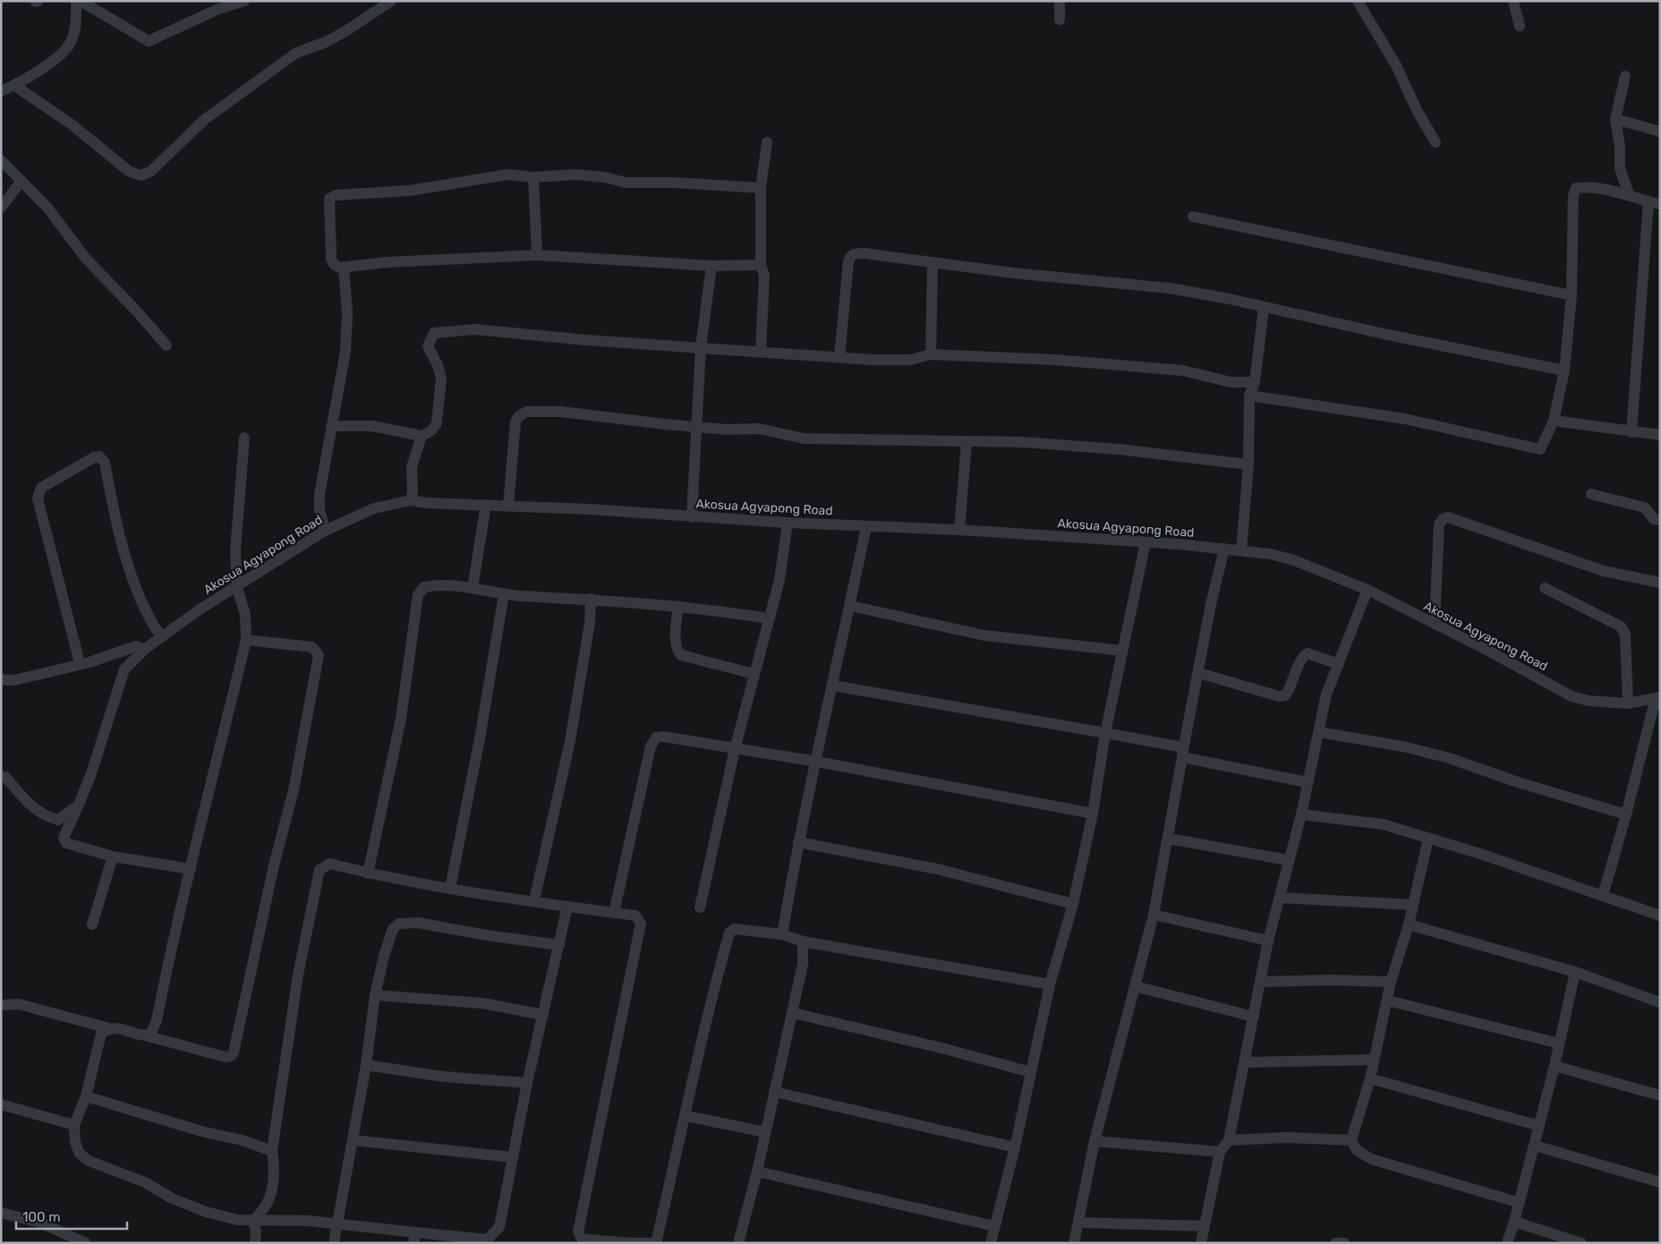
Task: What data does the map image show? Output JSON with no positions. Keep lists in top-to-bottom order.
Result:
{
  "streets": {
    "street": ["Akosua Agyapong Road"]
  },
  "scale_bar": "100 m"
}
